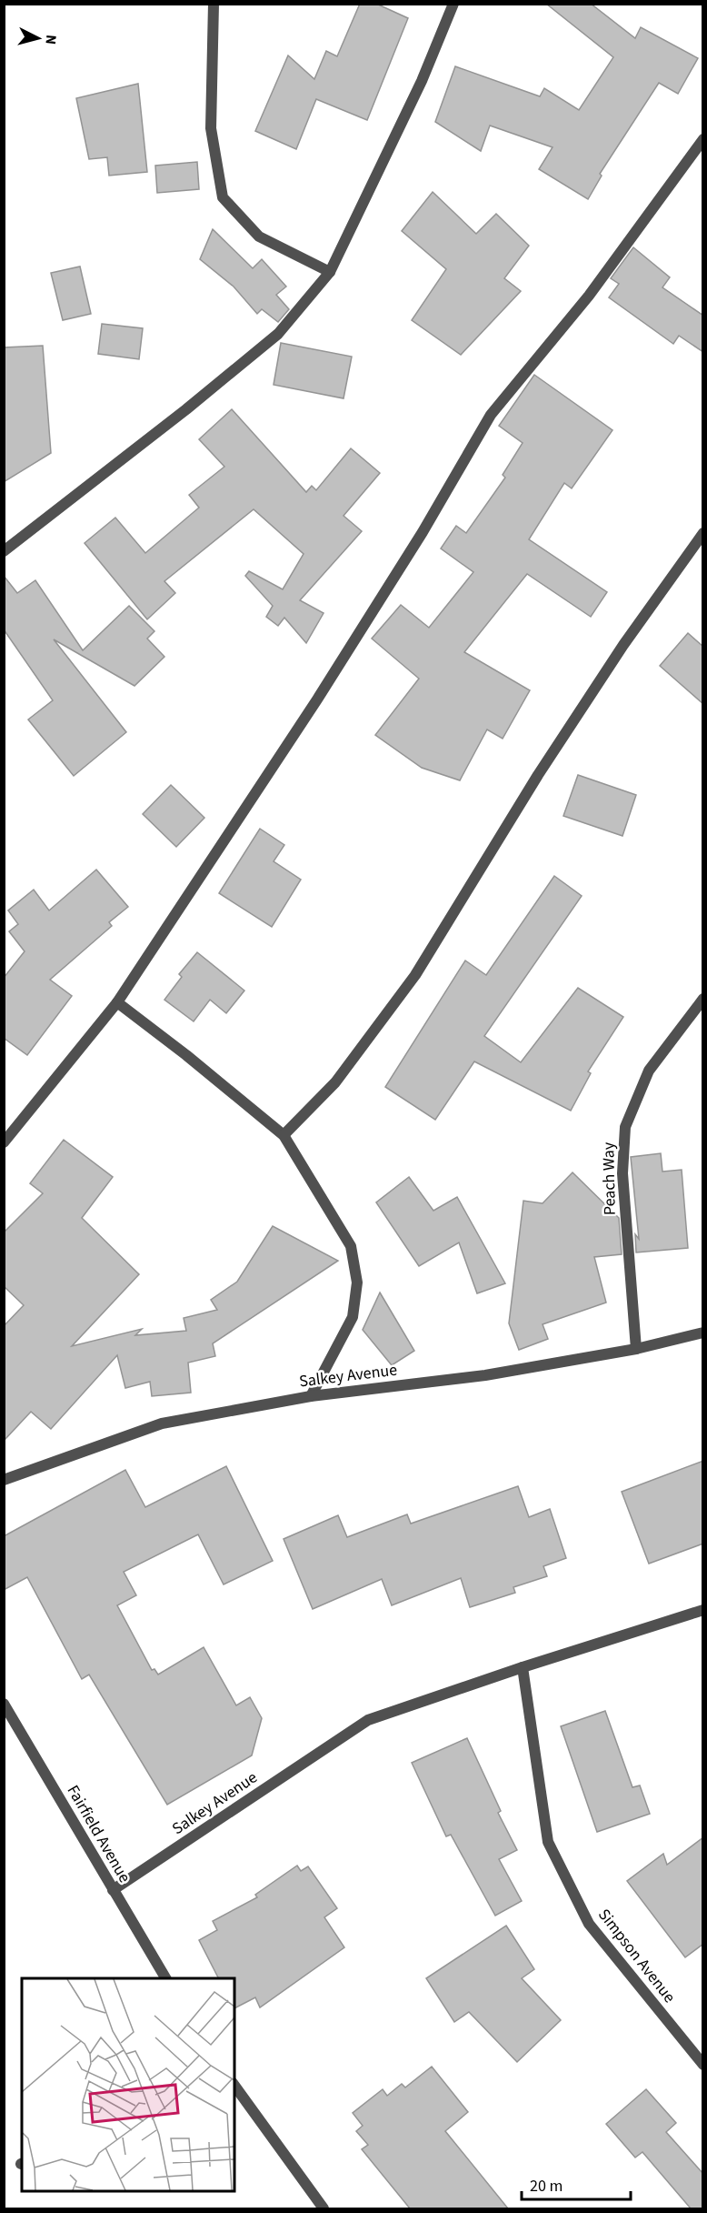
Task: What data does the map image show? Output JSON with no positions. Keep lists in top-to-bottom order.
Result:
{
  "streets": {
    "street": [
      "Peach Way",
      "Salkey Avenue",
      "Fairfield Avenue",
      "Simpson Avenue"
    ]
  },
  "crossings": [
    ["Peach Way", "Salkey Avenue"],
    ["Salkey Avenue", "Fairfield Avenue"],
    ["Salkey Avenue", "Simpson Avenue"]
  ],
  "scale_bar": "20 m",
  "north": "right"
}
